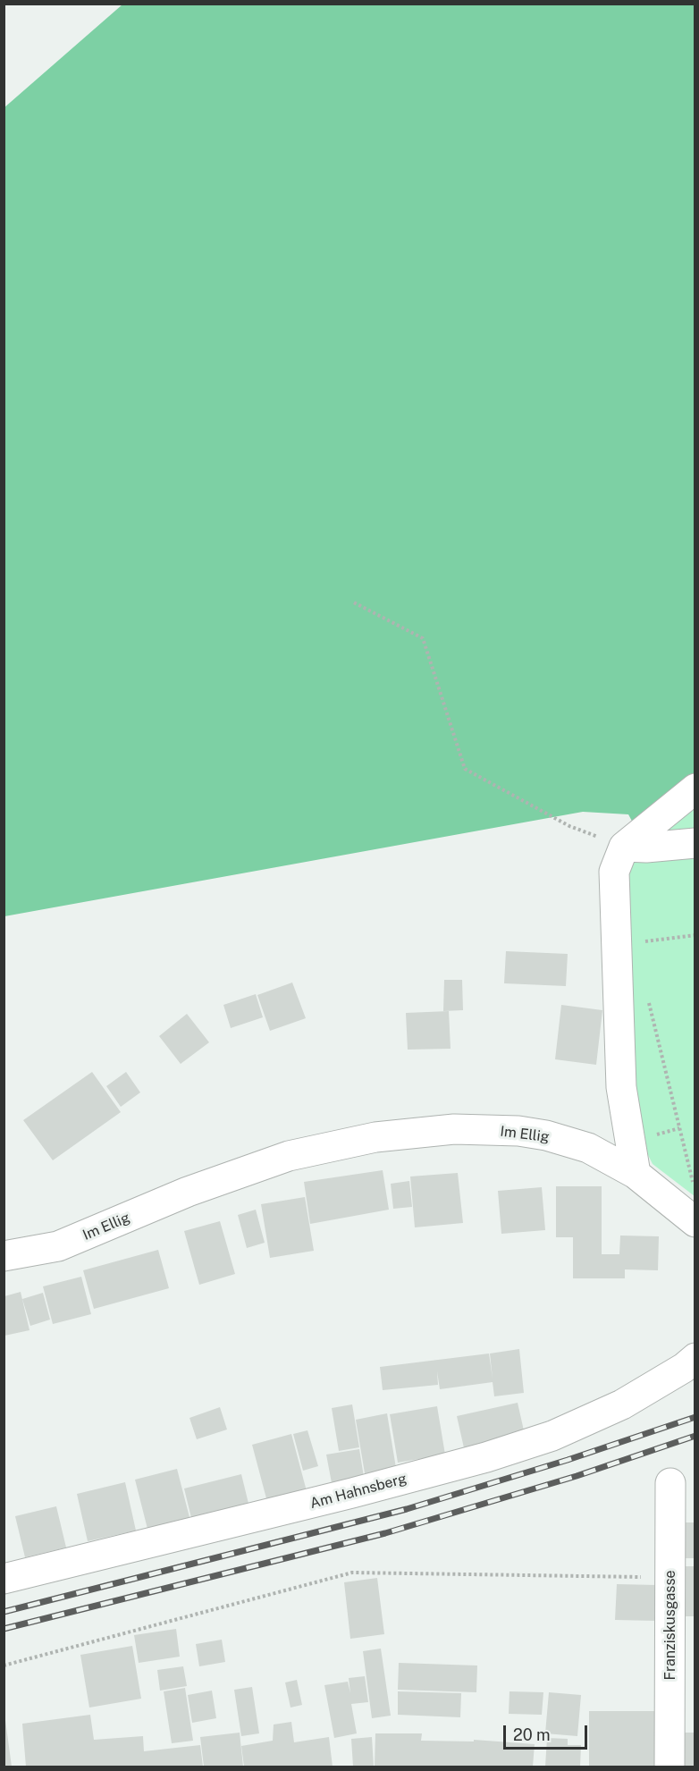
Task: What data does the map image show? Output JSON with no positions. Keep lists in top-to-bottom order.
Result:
{
  "streets": {
    "street": ["Im Ellig", "Am Hahnsberg", "Franziskusgasse"]
  },
  "scale_bar": "20 m"
}
